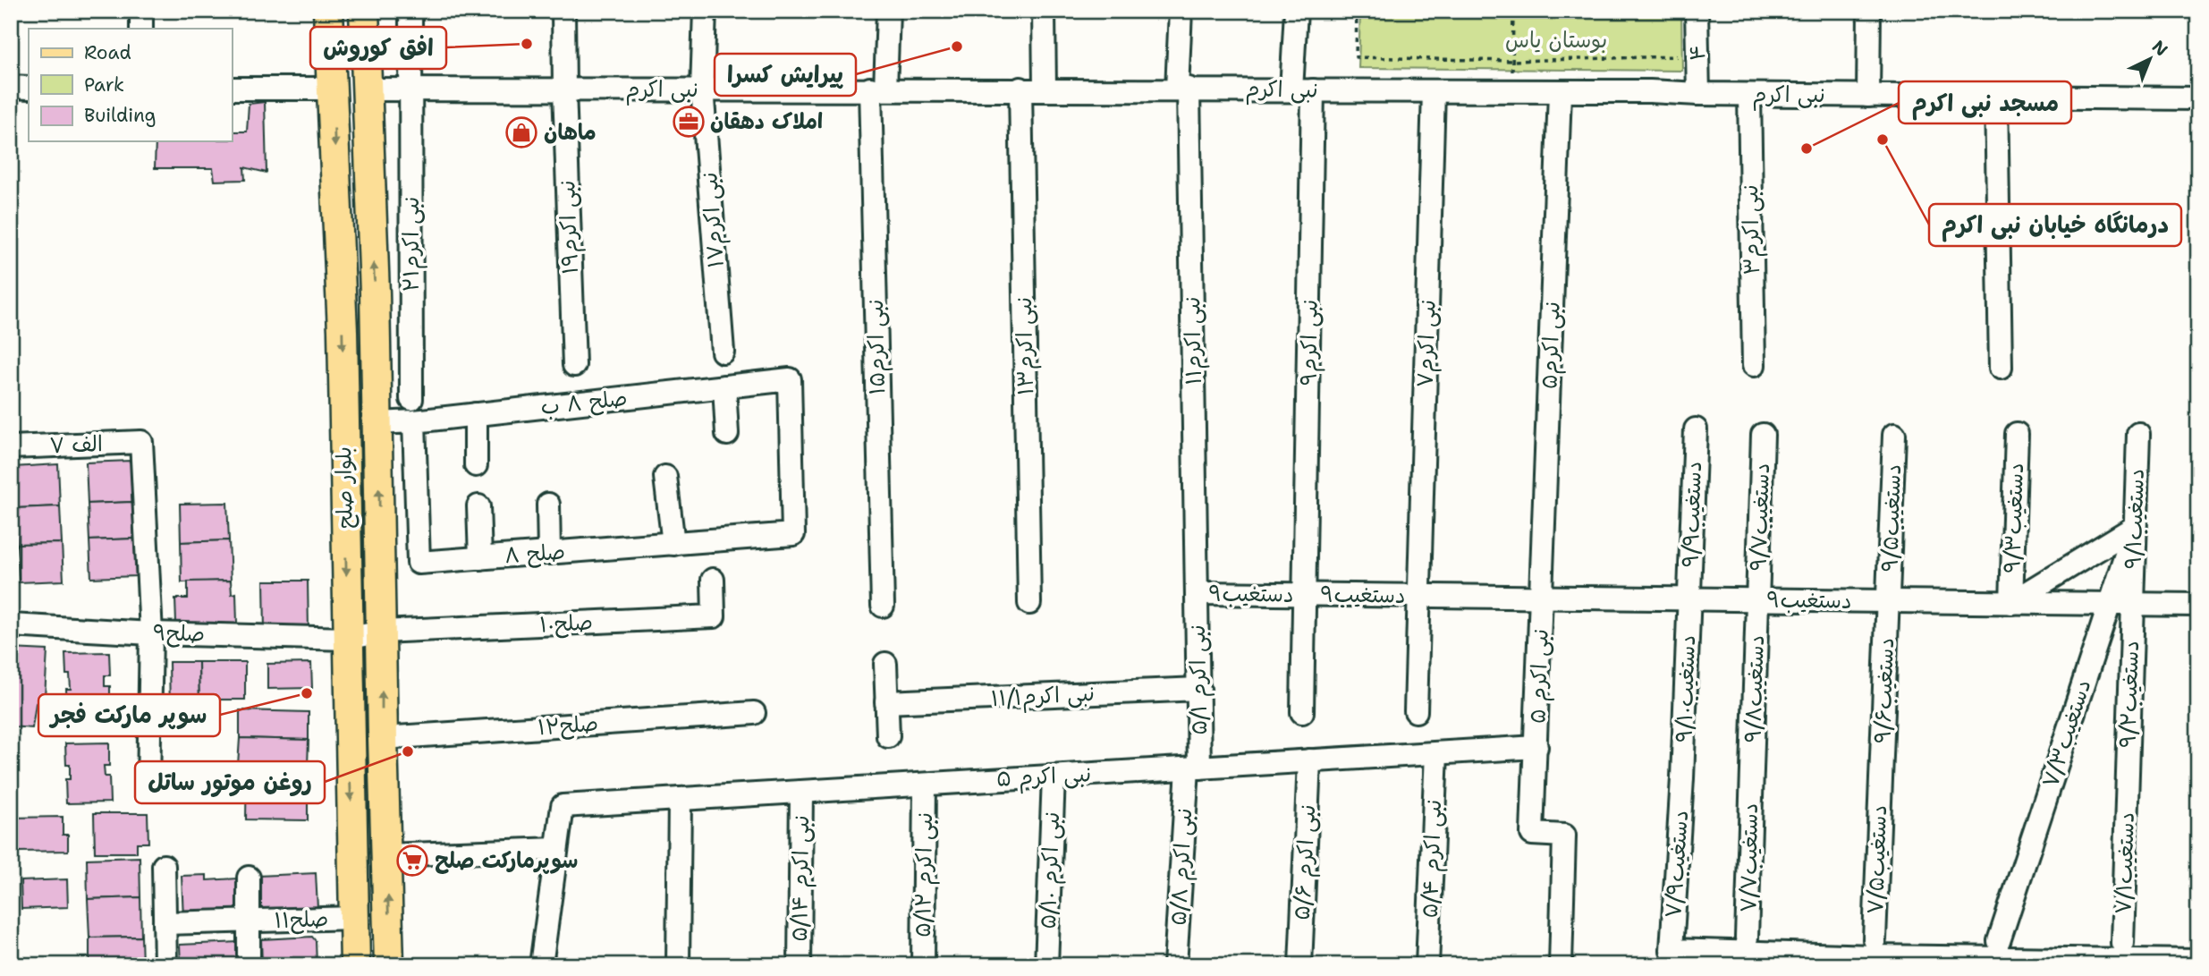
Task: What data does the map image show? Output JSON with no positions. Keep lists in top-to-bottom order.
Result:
{
  "streets": {
    "main road": ["بلوار صلح"],
    "street": [
      "۴",
      "نبی اکرم",
      "نبی اکرم۱۷",
      "نبی اکرم۱۹",
      "نبی اکرم۳",
      "نبی اکرم۲۱",
      "نبی اکرم۱۱",
      "نبی اکرم۹",
      "نبی اکرم۷",
      "نبی اکرم۵",
      "نبی اکرم۱۳",
      "نبی اکرم۱۵",
      "صلح ۸ ب",
      "۷ الف",
      "دستغیب۹/۹",
      "دستغیب۹/۷",
      "۹/۵دستغیب",
      "دستغیب۹/۳",
      "دستغیب۹/۱",
      "۸ صلح",
      "دستغیب۹",
      "۹دستغیب",
      "صلح۱۰",
      "صلح۹",
      "نبی اکرم ۵",
      "نبی اکرم ۵/۱",
      "دستغیب۹/۱۰",
      "دستغیب۹/۸",
      "دستغیب۹/۶",
      "دستغیب۹/۲",
      "نبی اکرم۱۱/۱",
      "صلح۱۲",
      "دستغیب۷/۳",
      "دستغیب۷/۷",
      "نبی اکرم ۵/۴",
      "دستغیب۷/۵",
      "نبی اکرم ۵/۶",
      "دستغیب۷/۱",
      "دستغیب۷/۹",
      "نبی اکرم ۵/۸",
      "نبی اکرم ۵/۱۰",
      "نبی اکرم ۵/۱۲",
      "نبی اکرم ۵/۱۴",
      "صلح۱۱"
    ]
  },
  "crossings": [
    ["۴", "نبی اکرم"],
    ["نبی اکرم", "نبی اکرم۱۷"],
    ["نبی اکرم", "نبی اکرم۱۹"],
    ["نبی اکرم", "نبی اکرم۳"],
    ["نبی اکرم", "نبی اکرم۲۱"],
    ["نبی اکرم", "نبی اکرم۱۱"],
    ["نبی اکرم", "نبی اکرم۹"],
    ["نبی اکرم", "نبی اکرم۷"],
    ["نبی اکرم", "نبی اکرم۵"],
    ["نبی اکرم", "نبی اکرم۱۳"],
    ["نبی اکرم", "نبی اکرم۱۵"],
    ["نبی اکرم", "بلوار صلح"],
    ["نبی اکرم۱۱", "دستغیب۹"],
    ["نبی اکرم۱۱", "نبی اکرم ۵/۱"],
    ["نبی اکرم۹", "دستغیب۹"],
    ["نبی اکرم۹", "۹دستغیب"],
    ["نبی اکرم۷", "دستغیب۹"],
    ["نبی اکرم۷", "۹دستغیب"],
    ["نبی اکرم۵", "دستغیب۹"],
    ["نبی اکرم۵", "نبی اکرم ۵"],
    ["صلح ۸ ب", "بلوار صلح"],
    ["صلح ۸ ب", "۸ صلح"],
    ["۷ الف", "صلح۹"],
    ["بلوار صلح", "صلح۱۰"],
    ["بلوار صلح", "صلح۹"],
    ["بلوار صلح", "صلح۱۲"],
    ["بلوار صلح", "صلح۱۱"],
    ["دستغیب۹/۹", "دستغیب۹"],
    ["دستغیب۹/۹", "دستغیب۹/۱۰"],
    ["دستغیب۹/۷", "دستغیب۹"],
    ["دستغیب۹/۷", "دستغیب۹/۸"],
    ["۹/۵دستغیب", "دستغیب۹"],
    ["۹/۵دستغیب", "دستغیب۹/۶"],
    ["دستغیب۹/۳", "دستغیب۹"],
    ["دستغیب۹/۱", "دستغیب۹"],
    ["دستغیب۹/۱", "دستغیب۹/۲"],
    ["دستغیب۹/۱", "دستغیب۷/۳"],
    ["دستغیب۹", "۹دستغیب"],
    ["دستغیب۹", "نبی اکرم ۵"],
    ["دستغیب۹", "نبی اکرم ۵/۱"],
    ["دستغیب۹", "دستغیب۹/۱۰"],
    ["دستغیب۹", "دستغیب۹/۸"],
    ["دستغیب۹", "دستغیب۹/۶"],
    ["دستغیب۹", "دستغیب۹/۲"],
    ["صلح۱۰", "صلح۹"],
    ["نبی اکرم ۵", "نبی اکرم ۵/۱"],
    ["نبی اکرم ۵", "نبی اکرم ۵/۴"],
    ["نبی اکرم ۵", "نبی اکرم ۵/۶"],
    ["نبی اکرم ۵", "نبی اکرم ۵/۸"],
    ["نبی اکرم ۵", "نبی اکرم ۵/۱۰"],
    ["نبی اکرم ۵", "نبی اکرم ۵/۱۲"],
    ["نبی اکرم ۵", "نبی اکرم ۵/۱۴"],
    ["نبی اکرم ۵/۱", "نبی اکرم۱۱/۱"],
    ["نبی اکرم ۵/۱", "نبی اکرم ۵/۸"],
    ["دستغیب۹/۱۰", "دستغیب۷/۹"],
    ["دستغیب۹/۸", "دستغیب۷/۷"],
    ["دستغیب۹/۶", "دستغیب۷/۵"],
    ["دستغیب۹/۲", "دستغیب۷/۱"]
  ],
  "parks": ["بوستان یاس"],
  "places": {
    "other": [
      "افق کوروش",
      "پیرایش کسرا",
      "درمانگاه خیابان نبی اکرم",
      "مسجد نبی اکرم",
      "سوپر مارکت فجر",
      "روغن موتور ساتل"
    ],
    "office": ["املاک دهقان"],
    "shop": ["ماهان"],
    "supermarket": ["سوپرمارکت صلح"]
  },
  "legend": ["Road", "Park", "Building"],
  "north": "top right"
}
